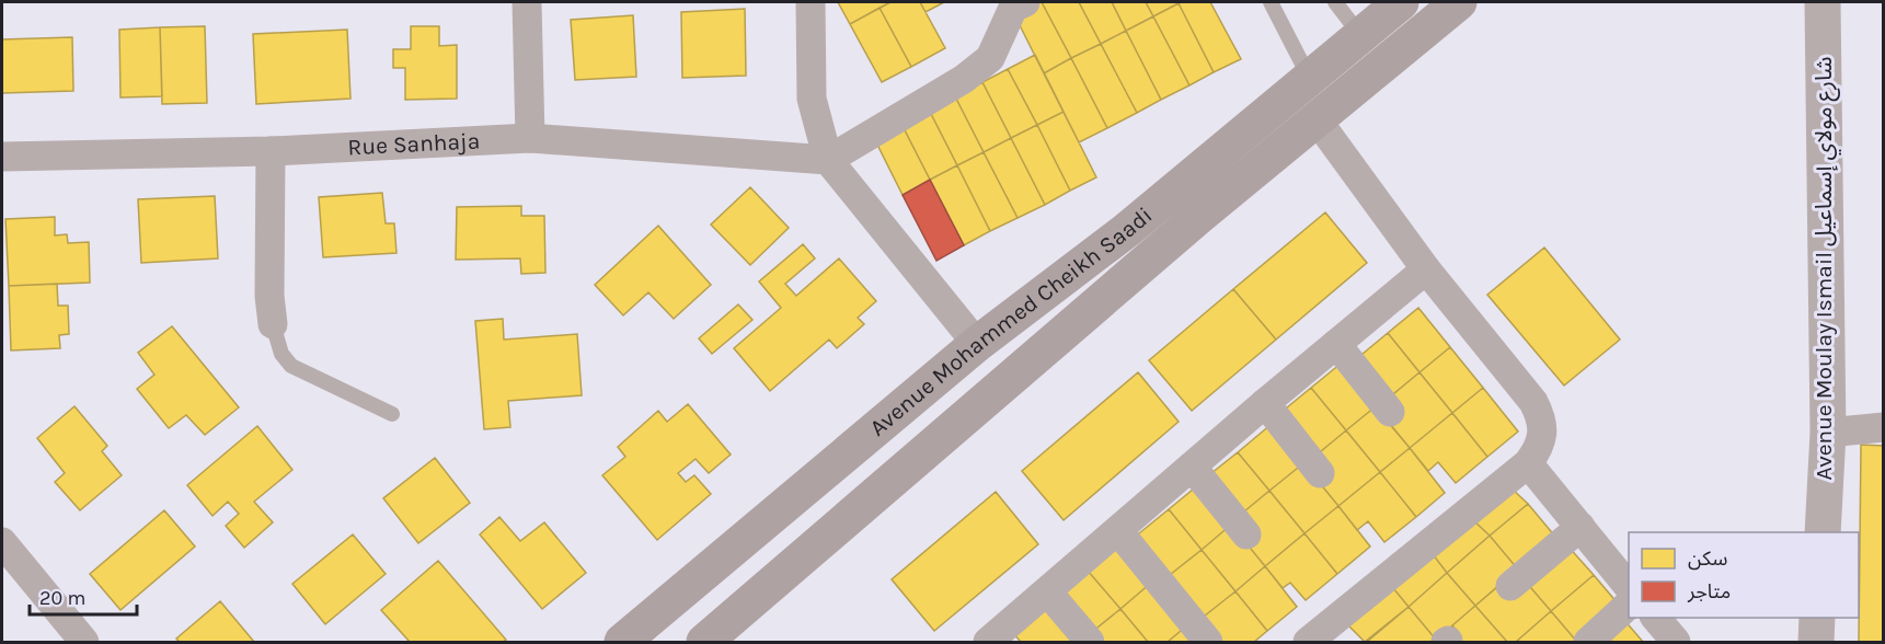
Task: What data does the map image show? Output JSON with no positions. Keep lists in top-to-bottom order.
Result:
{
  "streets": {
    "main road": ["Avenue Mohammed Cheikh Saadi"],
    "street": ["Rue Sanhaja", "Avenue Moulay Ismail شارع مولاي إسماعيل"]
  },
  "legend": ["سكن", "متاجر"],
  "scale_bar": "20 m"
}
